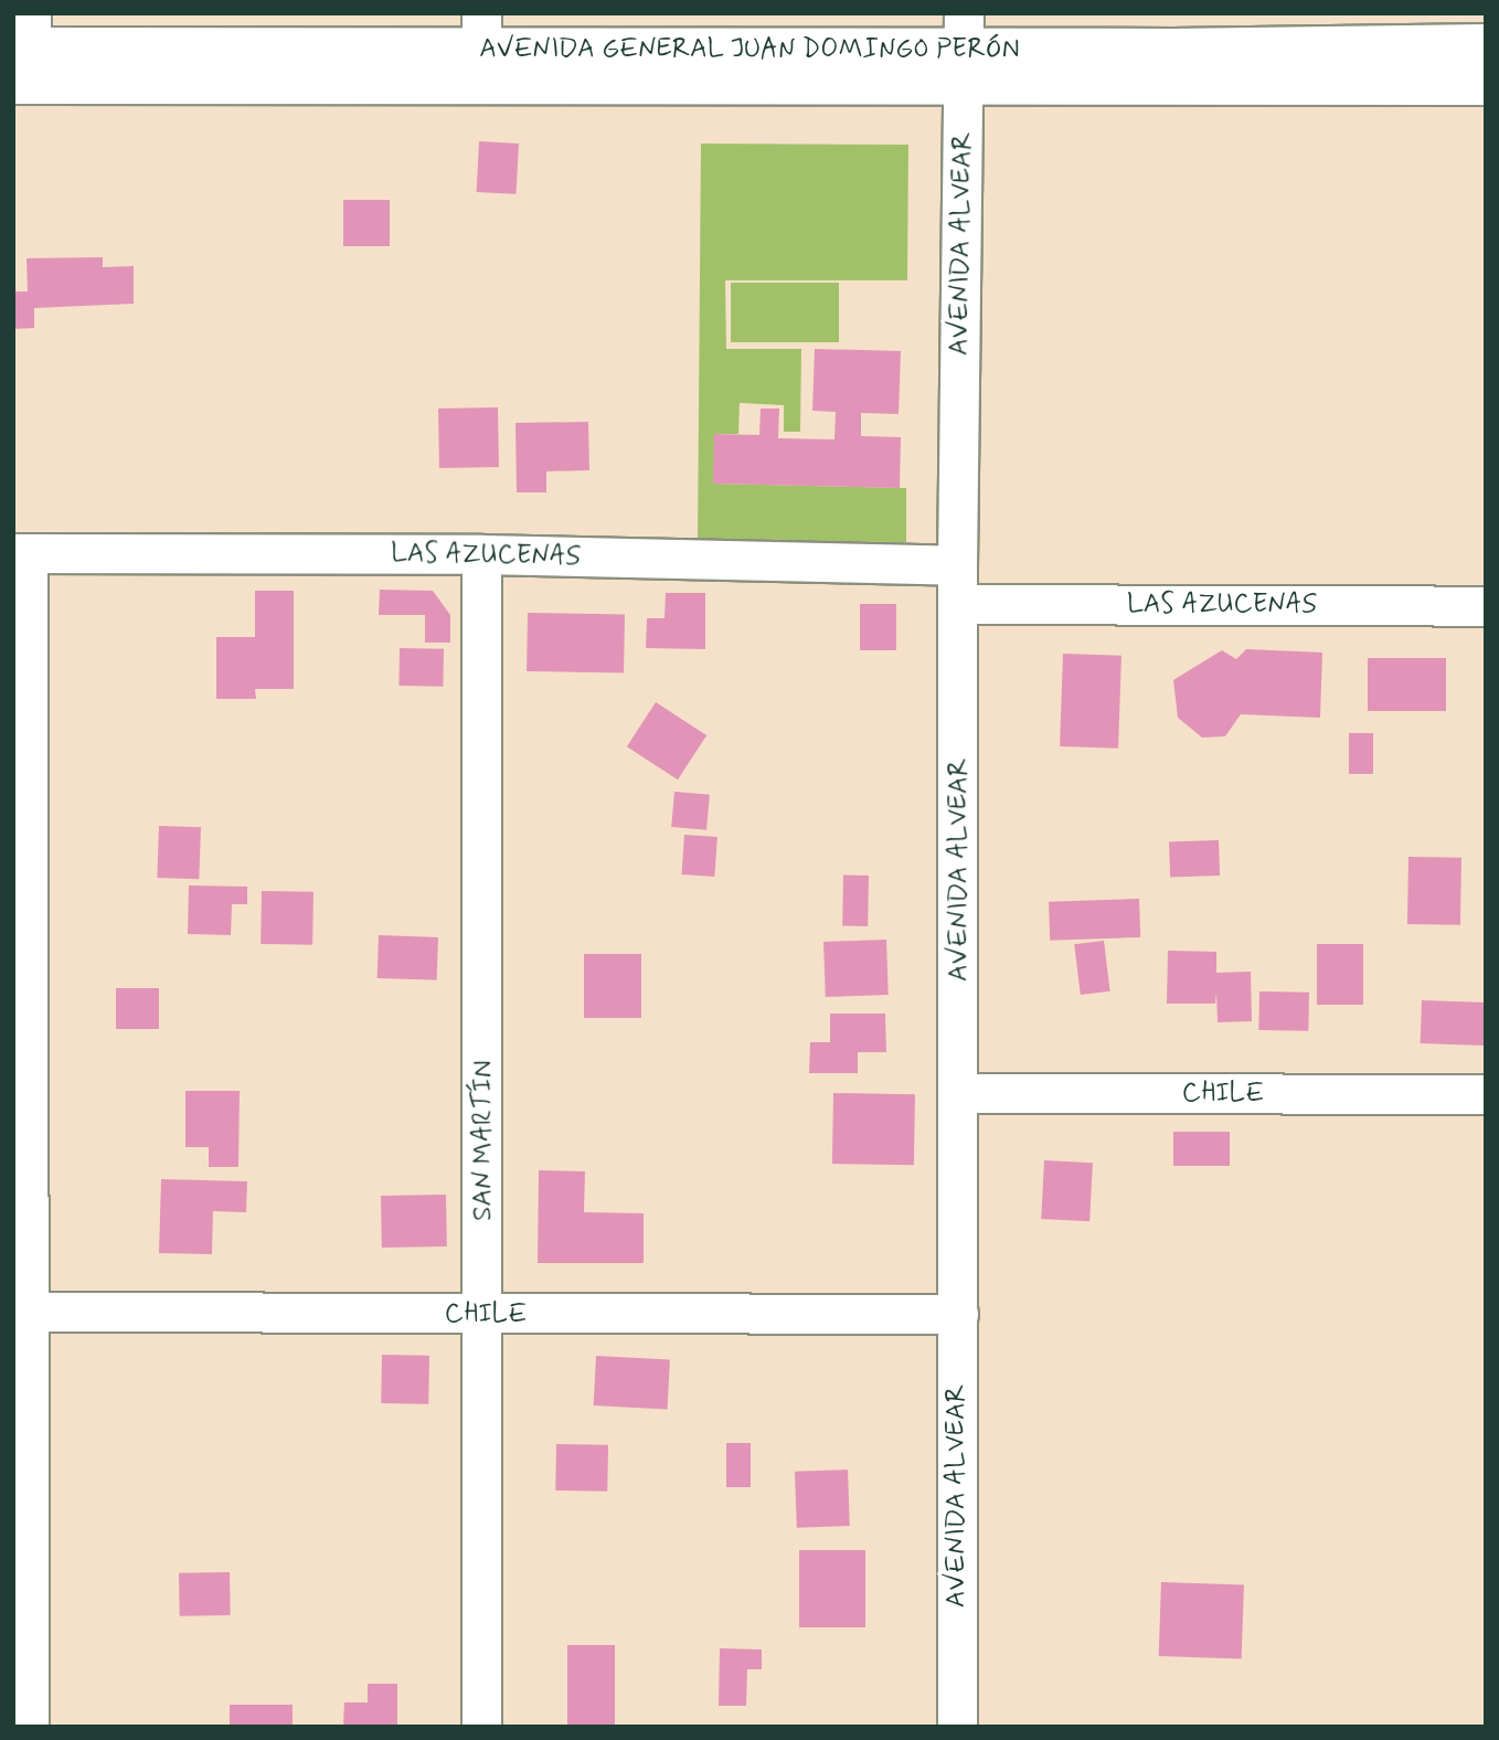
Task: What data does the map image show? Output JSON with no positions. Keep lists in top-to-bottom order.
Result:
{
  "streets": {
    "main road": ["AVENIDA GENERAL JUAN DOMINGO PERÓN"],
    "street": [
      "AVENIDA ALVEAR",
      "LAS AZUCENAS",
      "CHILE",
      "SAN MARTÍN"
    ]
  },
  "crossings": [
    ["AVENIDA GENERAL JUAN DOMINGO PERÓN", "AVENIDA ALVEAR"],
    ["AVENIDA ALVEAR", "LAS AZUCENAS"],
    ["AVENIDA ALVEAR", "CHILE"],
    ["LAS AZUCENAS", "SAN MARTÍN"],
    ["CHILE", "SAN MARTÍN"]
  ]
}
